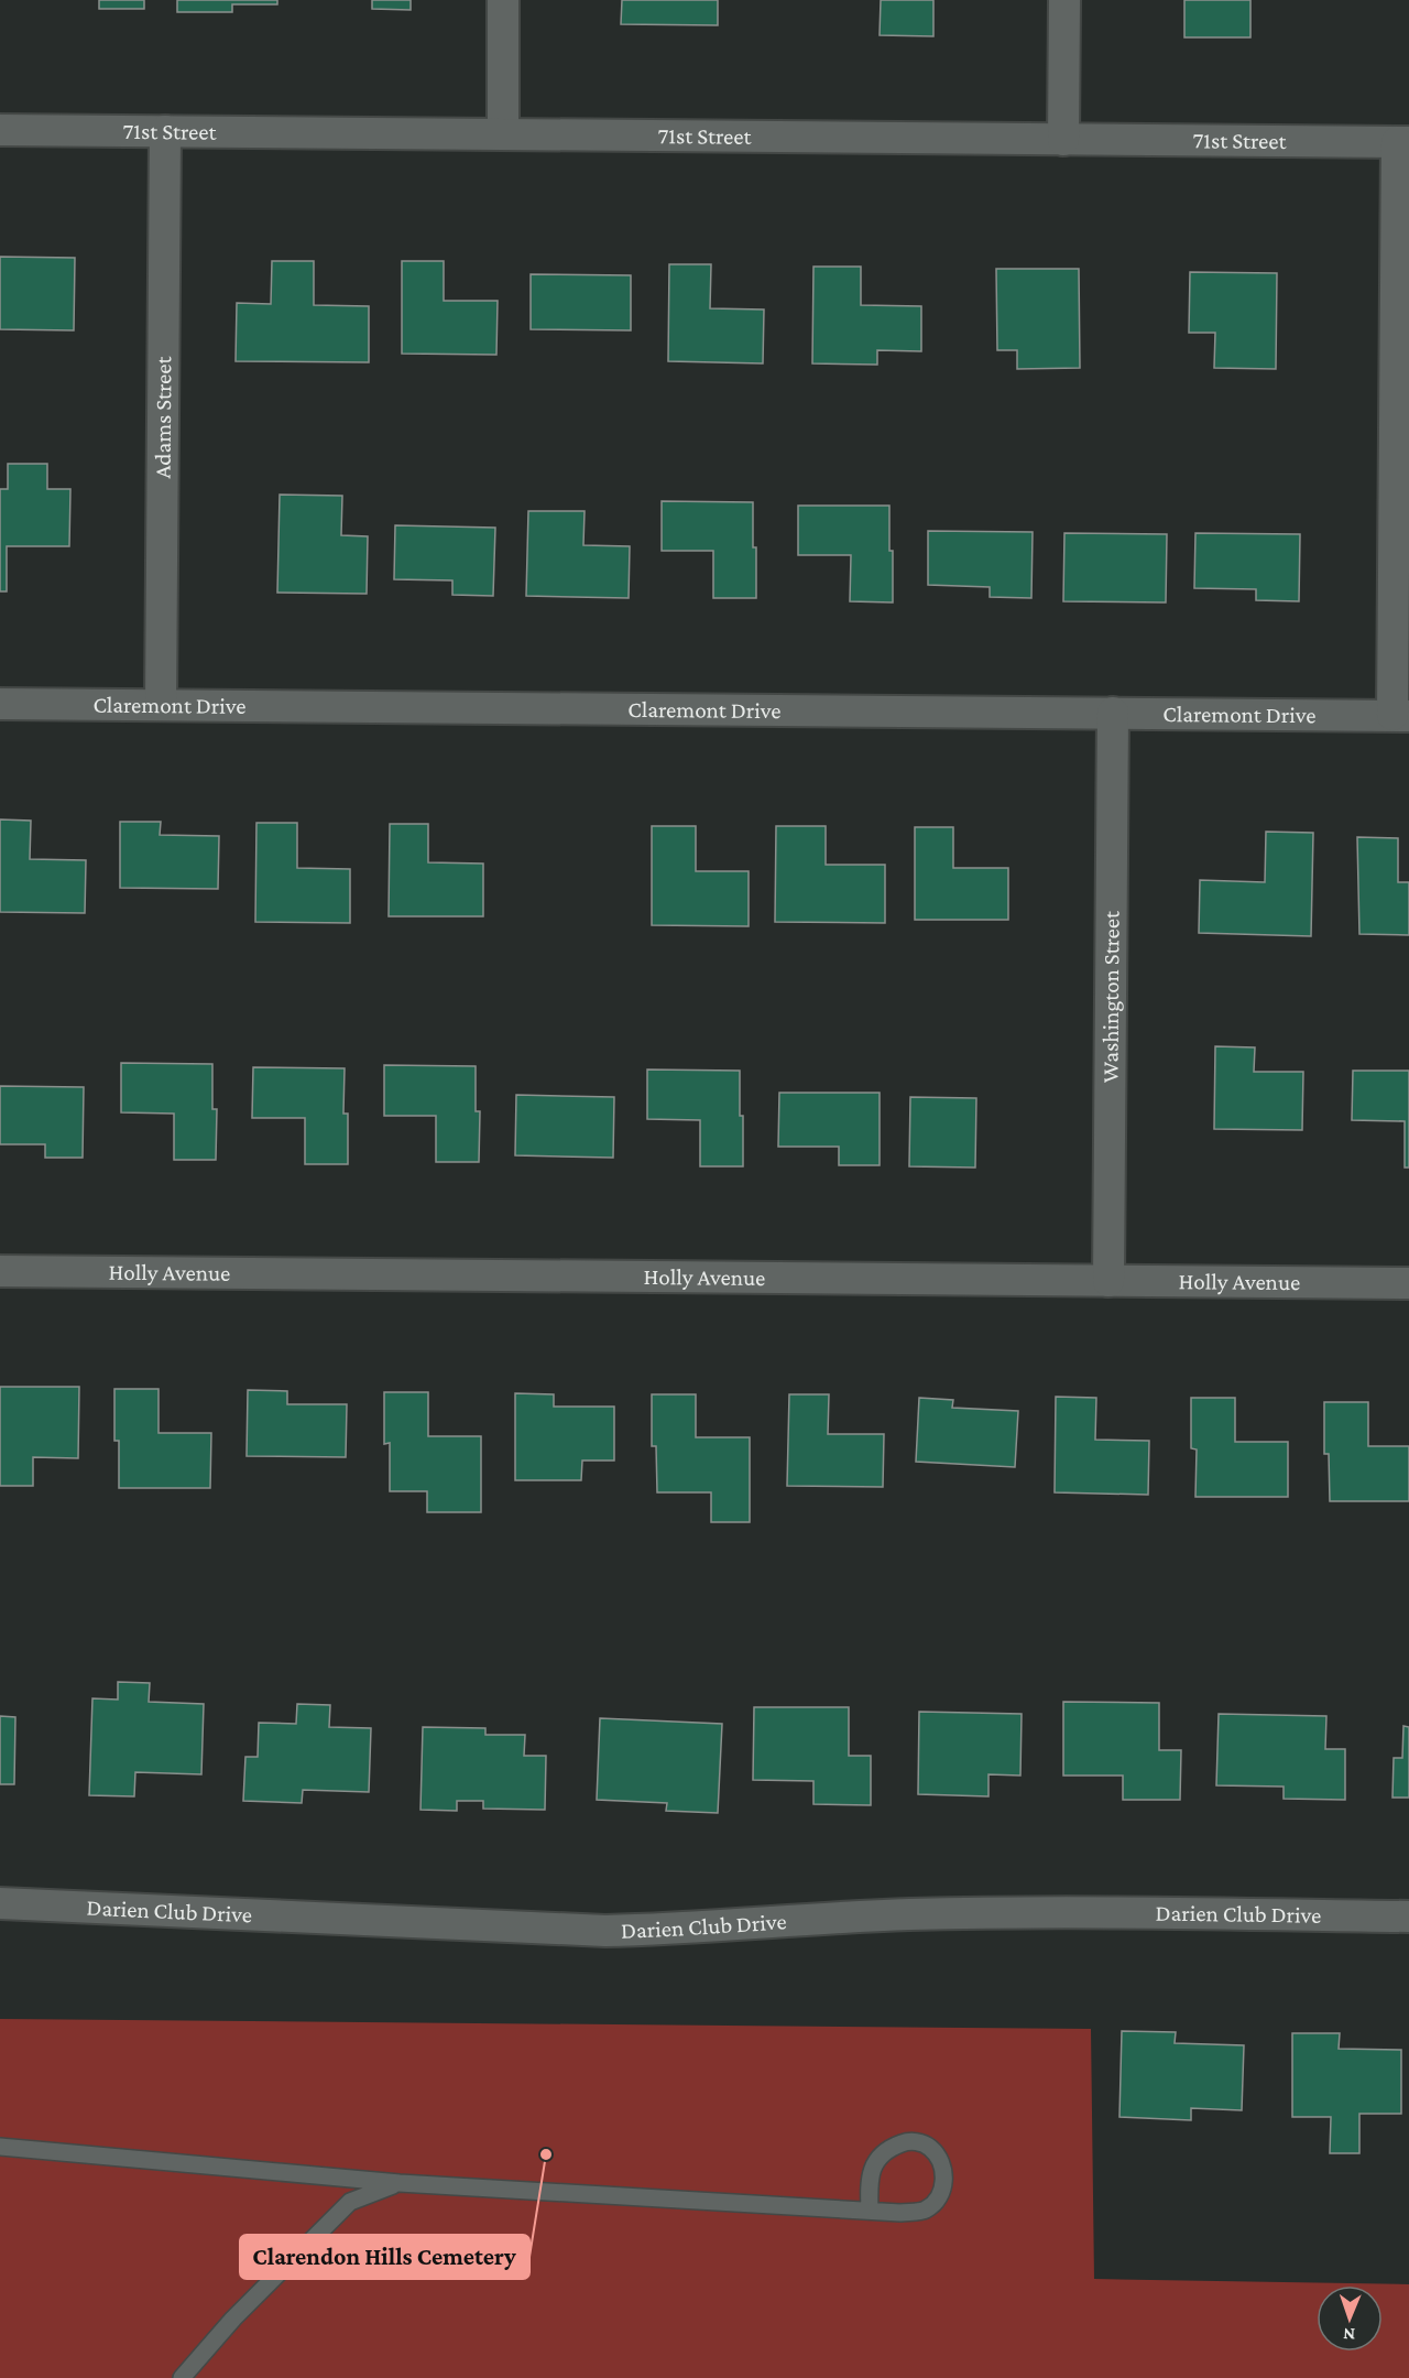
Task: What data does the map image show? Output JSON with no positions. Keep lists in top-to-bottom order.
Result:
{
  "streets": {
    "street": [
      "71st Street",
      "Adams Street",
      "Claremont Drive",
      "Washington Street",
      "Holly Avenue",
      "Darien Club Drive"
    ]
  },
  "crossings": [
    ["71st Street", "Adams Street"],
    ["Adams Street", "Claremont Drive"],
    ["Claremont Drive", "Washington Street"],
    ["Washington Street", "Holly Avenue"]
  ],
  "places": ["Clarendon Hills Cemetery"],
  "north": "bottom"
}
